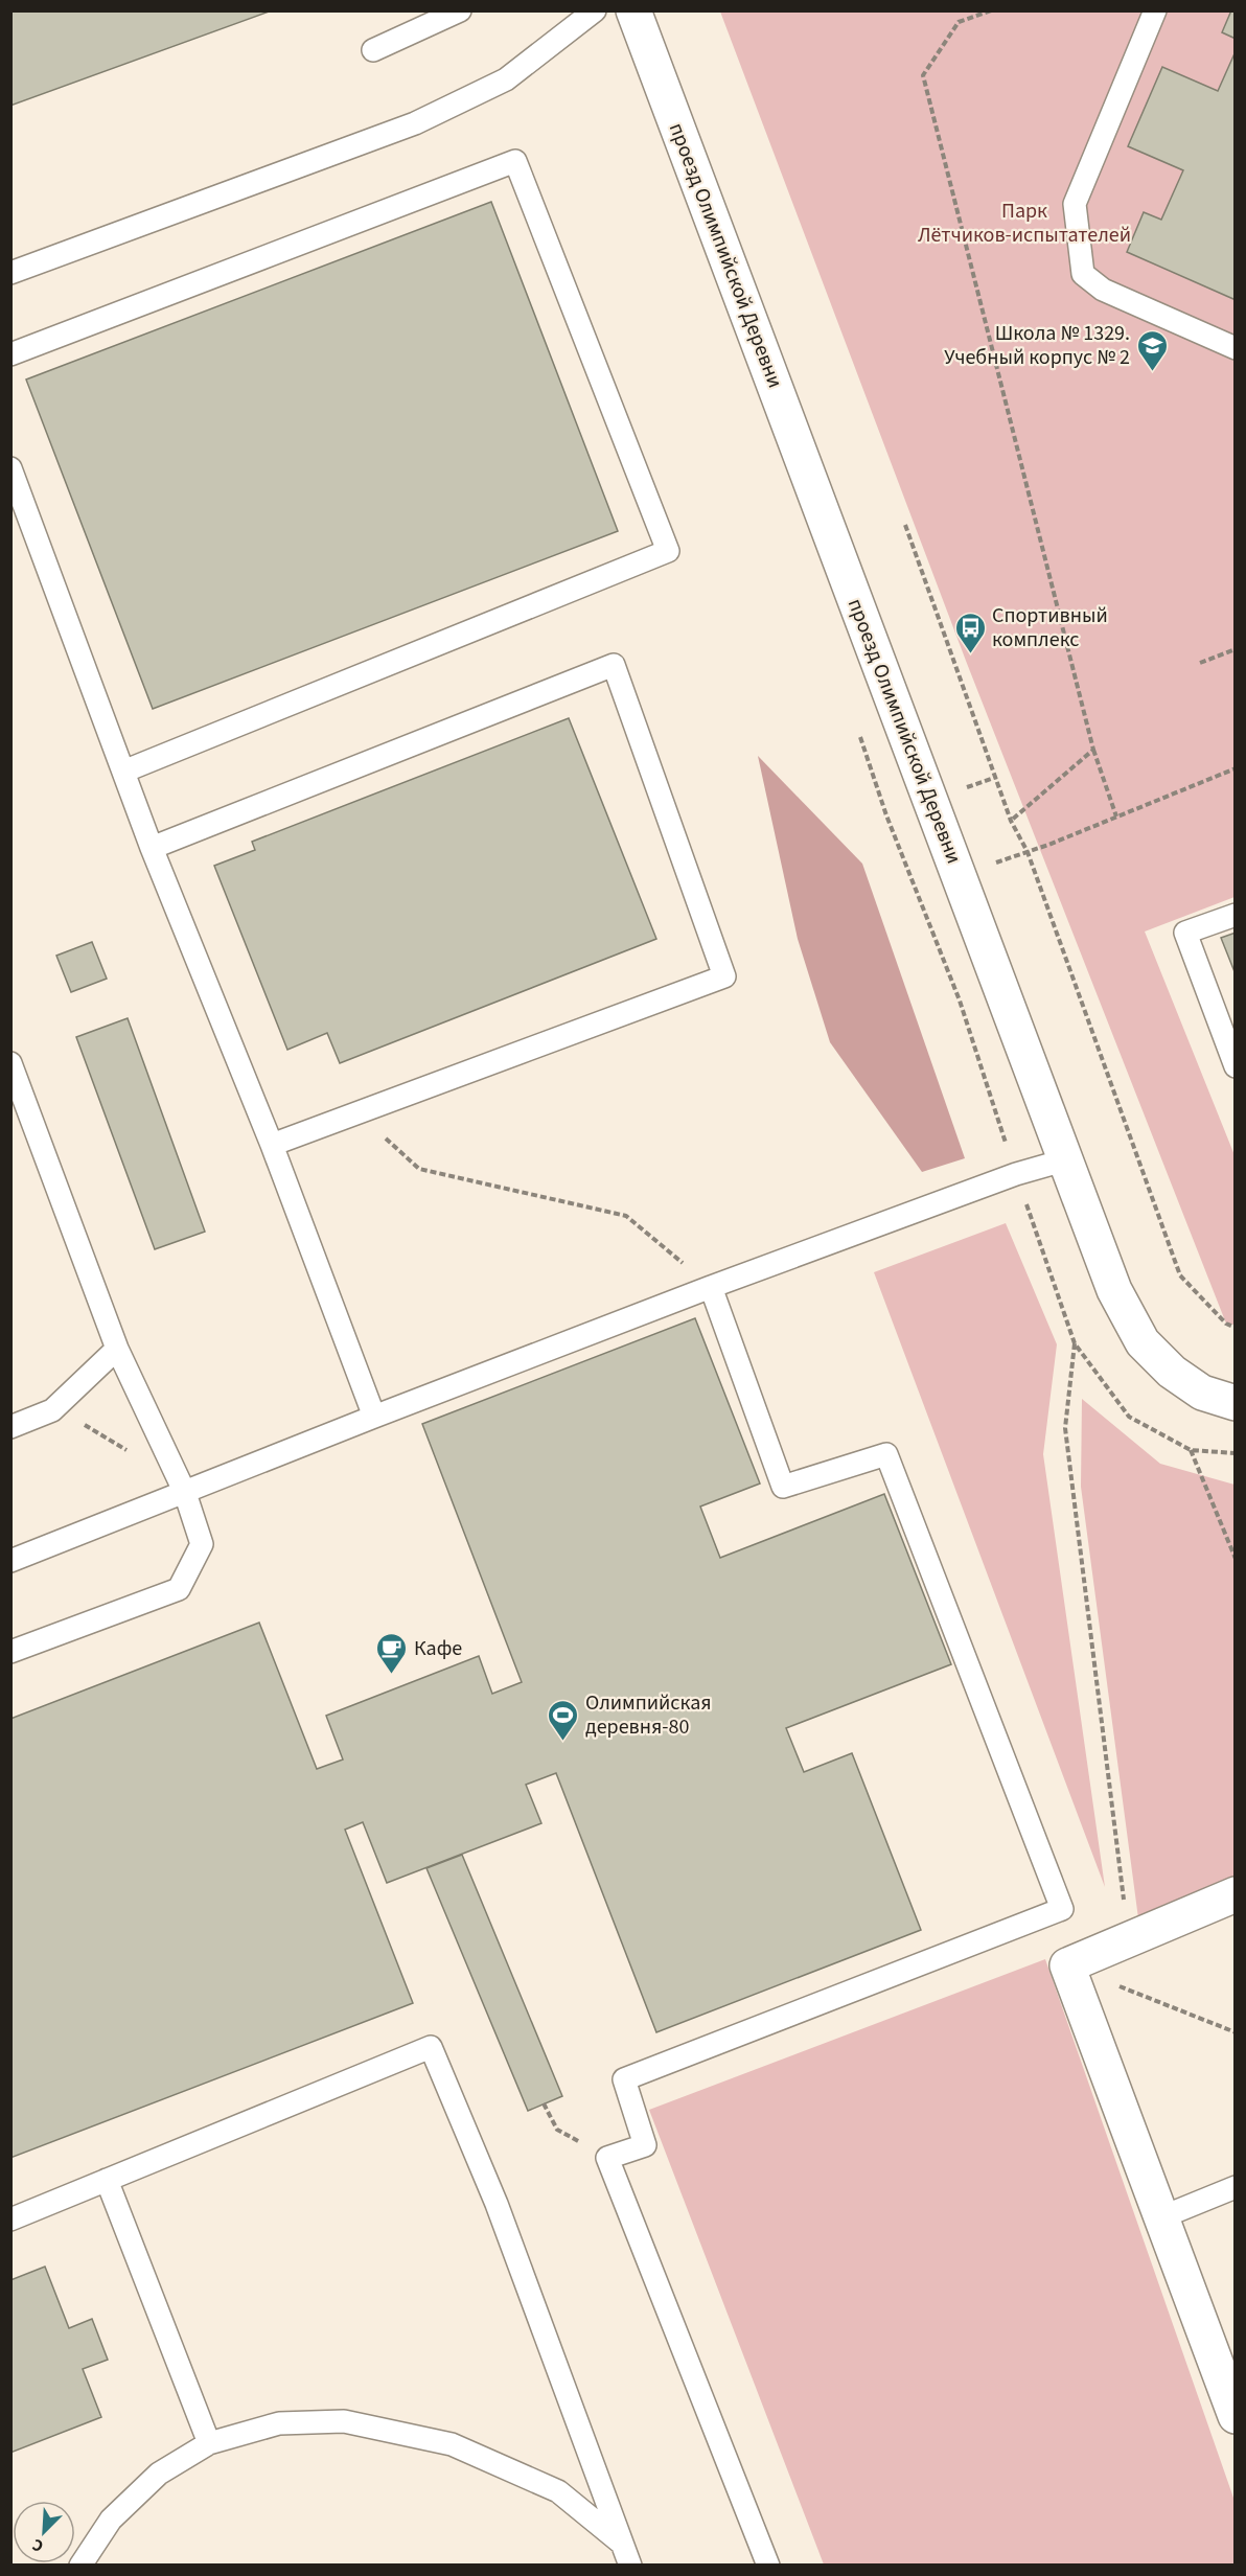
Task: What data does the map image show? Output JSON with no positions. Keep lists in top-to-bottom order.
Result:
{
  "streets": {
    "street": ["проезд Олимпийской Деревни"]
  },
  "parks": ["Парк Лётчиков-испытателей"],
  "places": {
    "school or university": ["Школа № 1329. Учебный корпус № 2"],
    "bus stop": ["Спортивный комплекс"],
    "cafe": ["Кафе"],
    "sports": ["Олимпийская деревня-80"]
  },
  "north": "bottom left"
}
